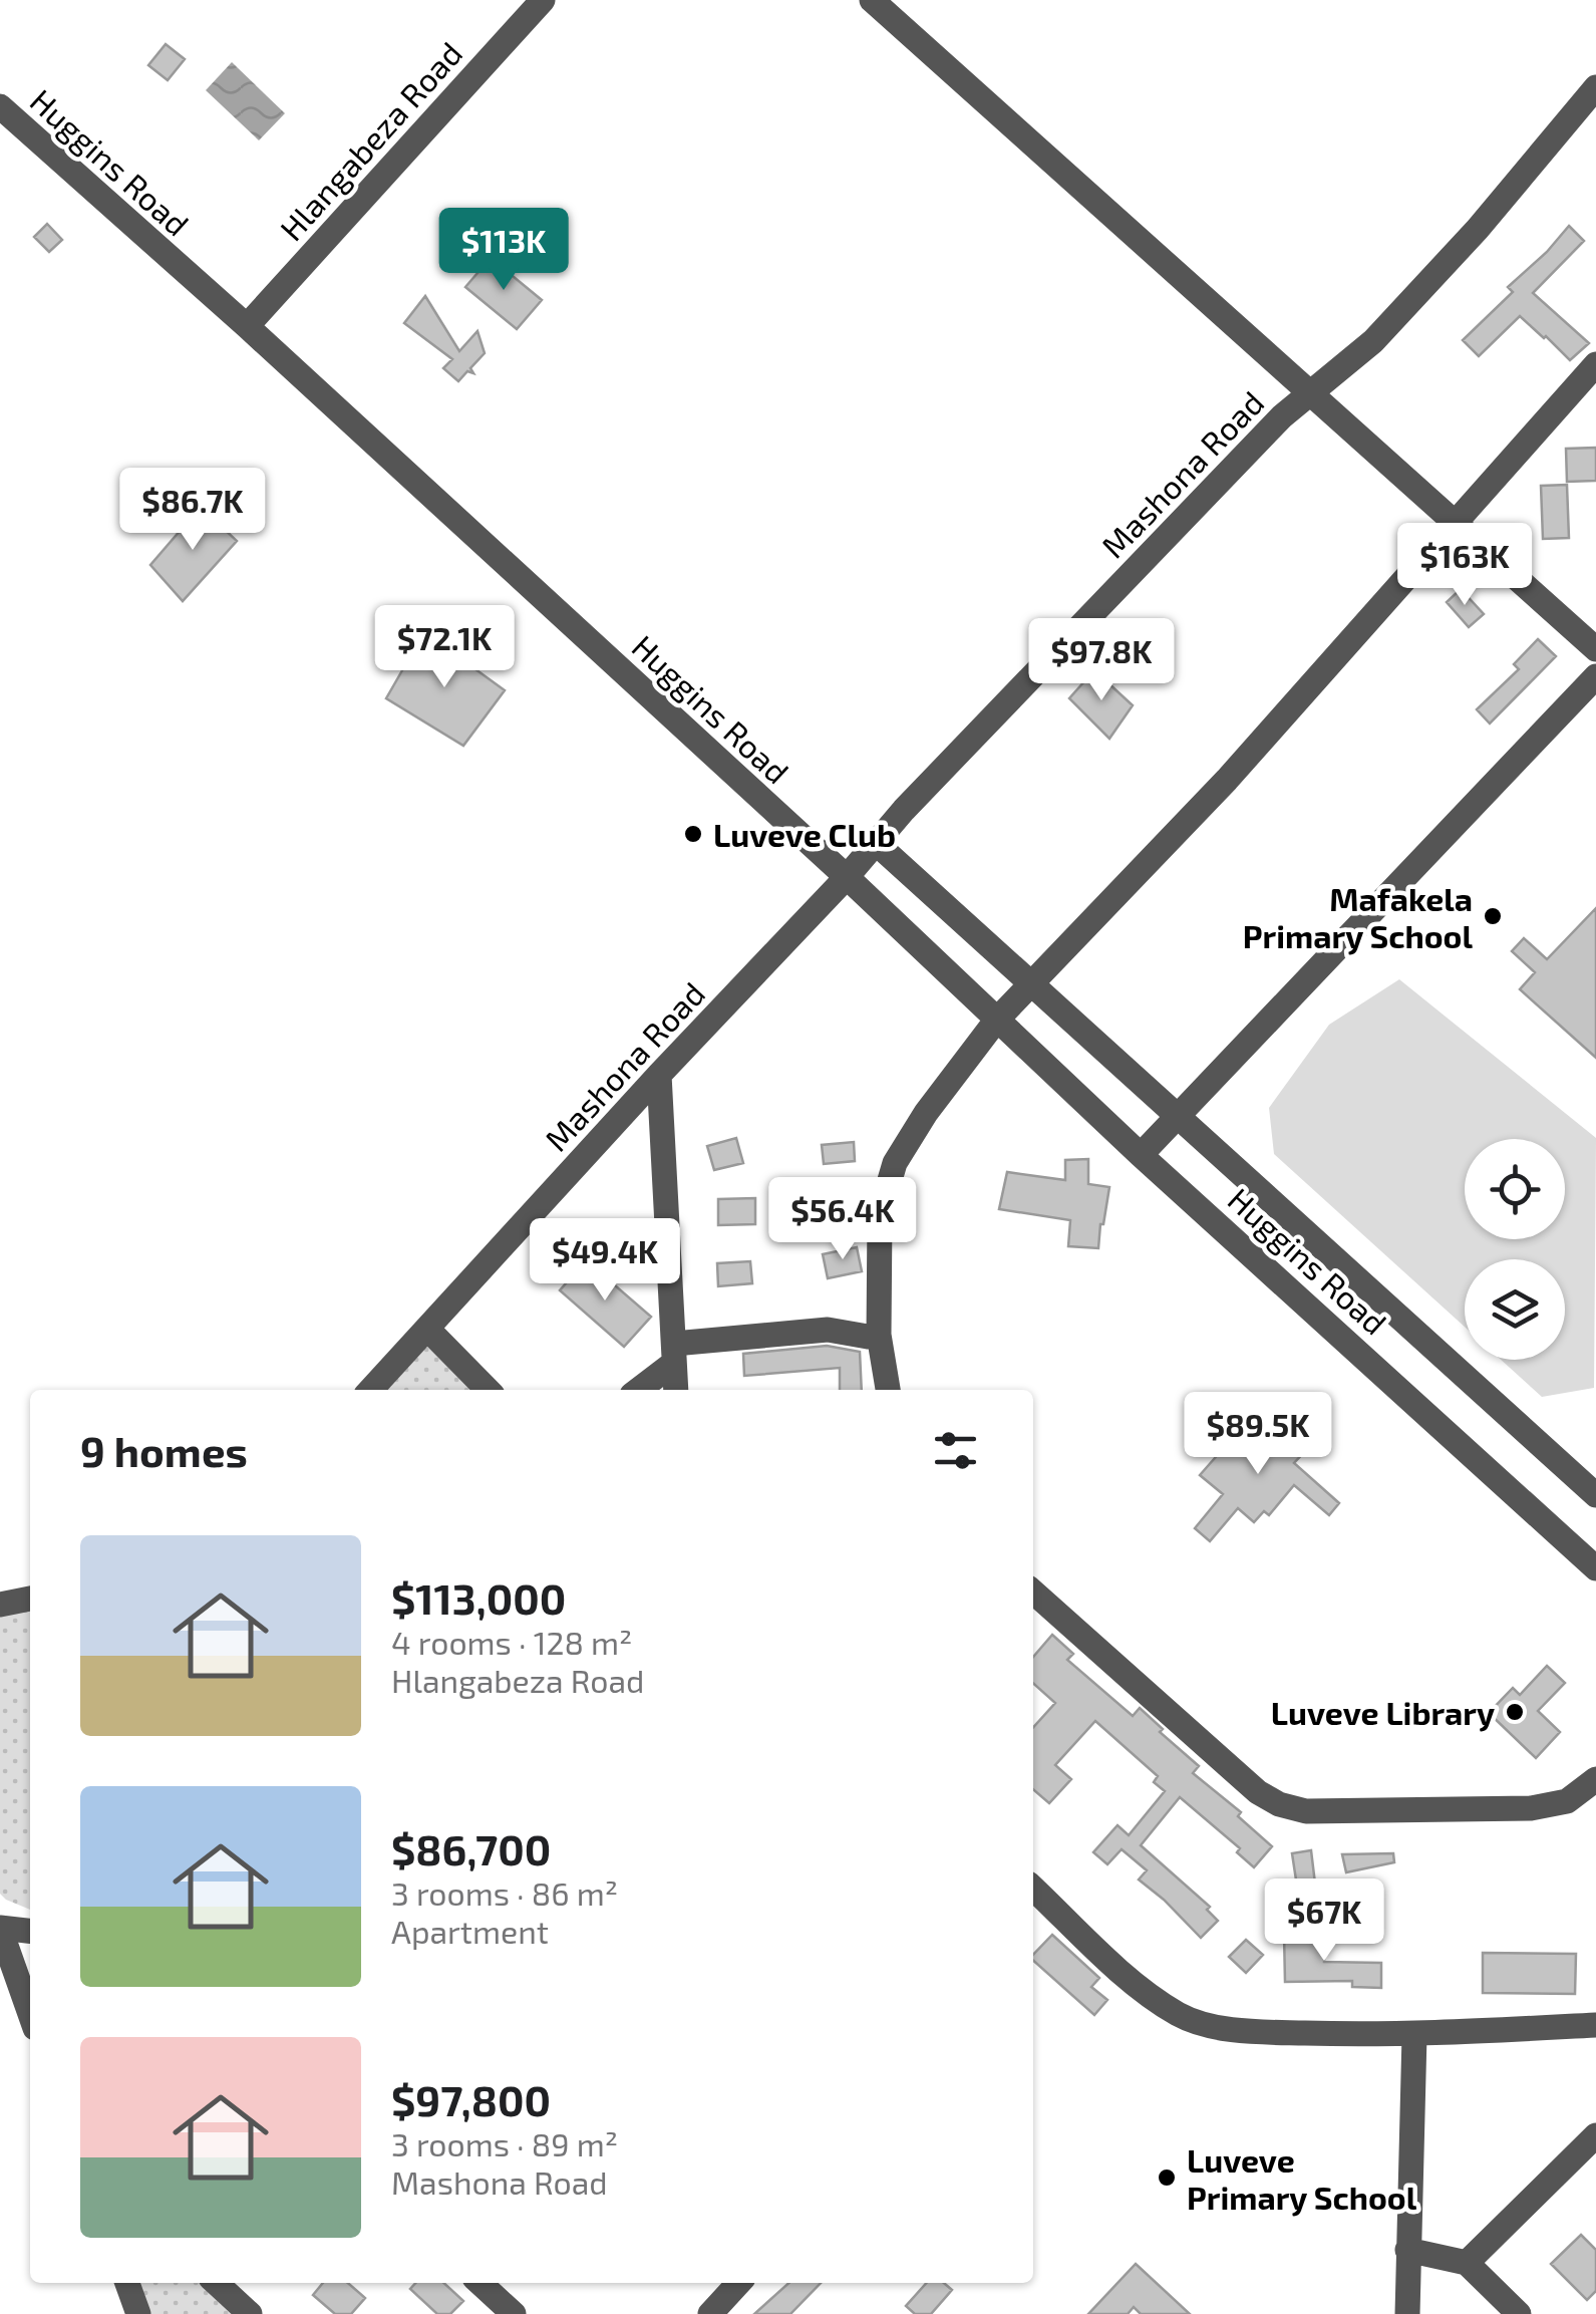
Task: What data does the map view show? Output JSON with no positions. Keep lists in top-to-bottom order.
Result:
{
  "streets": {
    "street": ["Hlangabeza Road", "Huggins Road", "Mashona Road"]
  },
  "crossings": [
    ["Hlangabeza Road", "Huggins Road"],
    ["Huggins Road", "Mashona Road"]
  ],
  "places": [
    "Luveve Club",
    "Mafakela Primary School",
    "Luveve Library",
    "Luveve Primary School"
  ],
  "page": {
    "price": [
      "$113K",
      "$86.7K",
      "$163K",
      "$72.1K",
      "$97.8K",
      "$56.4K",
      "$49.4K",
      "$89.5K",
      "$67K"
    ],
    "heading": "9 homes",
    "list": [
      {
        "name": "$113,000",
        "note": "4 rooms · 128 m² · Hlangabeza Road"
      },
      {
        "name": "$86,700",
        "note": "3 rooms · 86 m² · Apartment"
      },
      {
        "name": "$97,800",
        "note": "3 rooms · 89 m² · Mashona Road"
      }
    ]
  }
}
